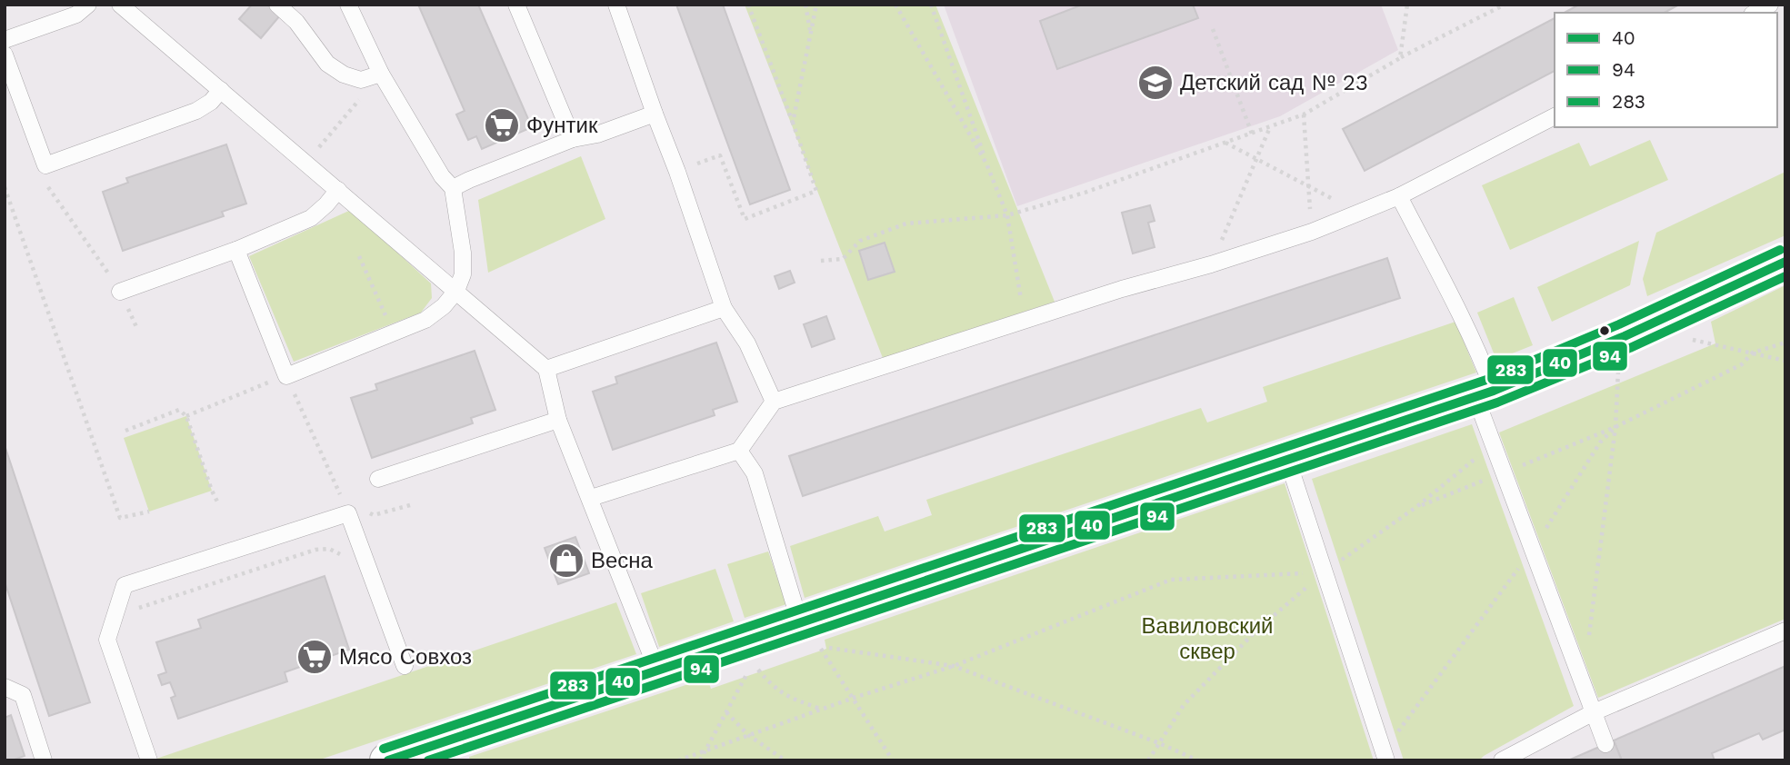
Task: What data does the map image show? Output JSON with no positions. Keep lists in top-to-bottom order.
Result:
{
  "parks": ["Вавиловский сквер"],
  "places": {
    "school or university": ["Детский сад № 23"],
    "supermarket": ["Фунтик", "Мясо Совхоз"],
    "shop": ["Весна"]
  },
  "lines": ["transit line 283", "transit line 40", "transit line 94"],
  "legend": ["40", "94", "283"]
}
